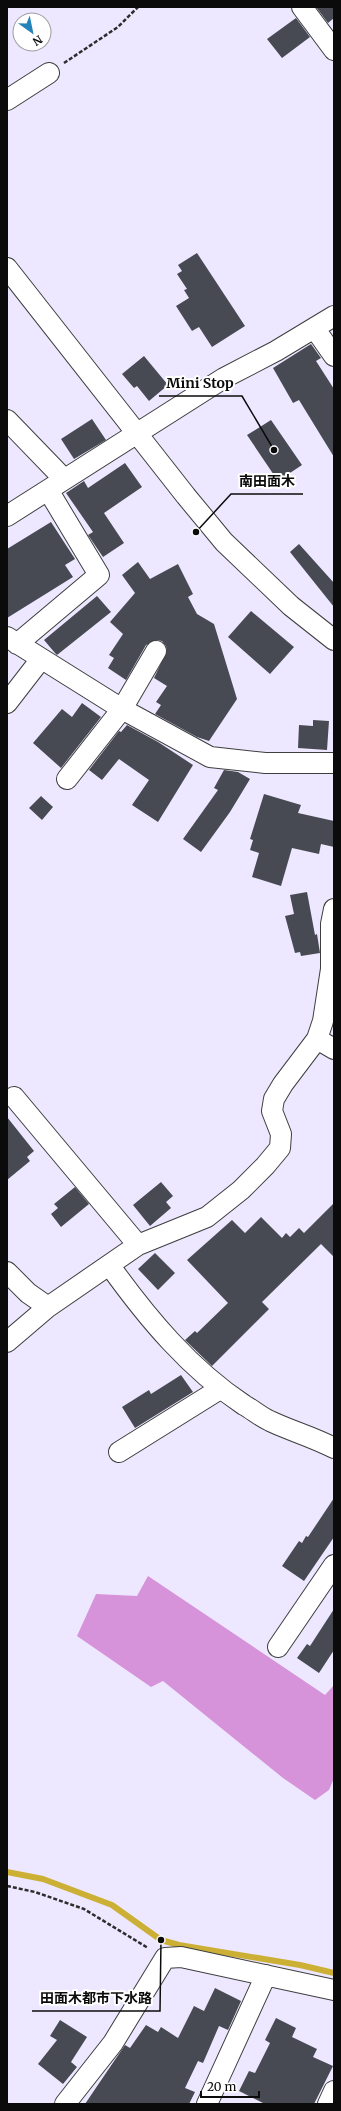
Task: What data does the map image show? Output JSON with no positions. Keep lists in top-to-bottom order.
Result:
{
  "places": ["Mini Stop", "南田面木", "田面木都市下水路"],
  "scale_bar": "20 m",
  "north": "bottom right"
}
